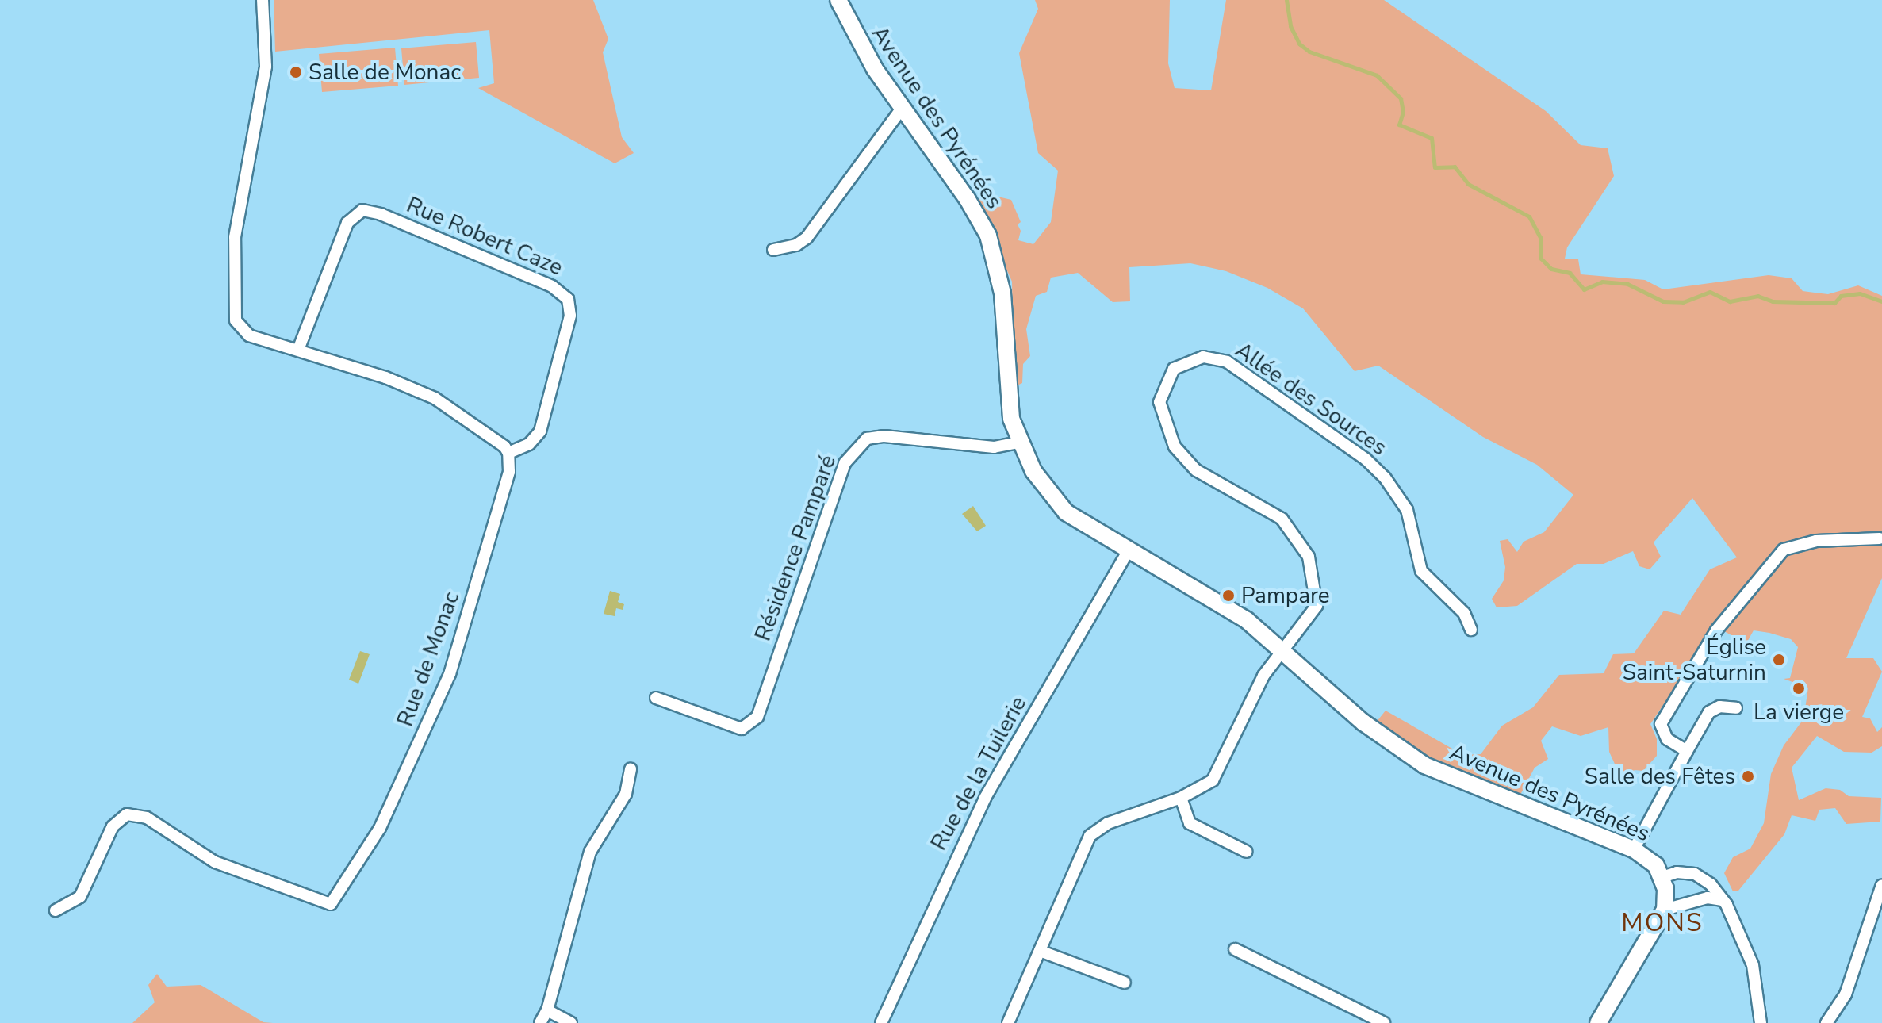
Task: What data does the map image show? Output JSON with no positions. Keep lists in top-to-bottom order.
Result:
{
  "streets": {
    "street": [
      "Avenue des Pyrénées",
      "Rue Robert Caze",
      "Allée des Sources",
      "Résidence Pamparé",
      "Rue de Monac",
      "Rue de la Tuilerie"
    ]
  },
  "crossings": [
    ["Avenue des Pyrénées", "Allée des Sources"],
    ["Avenue des Pyrénées", "Résidence Pamparé"],
    ["Avenue des Pyrénées", "Rue de la Tuilerie"],
    ["Rue Robert Caze", "Rue de Monac"]
  ],
  "districts": ["MONS"],
  "places": [
    "Salle de Monac",
    "Pampare",
    "Église Saint-Saturnin",
    "La vierge",
    "Salle des Fêtes"
  ]
}
